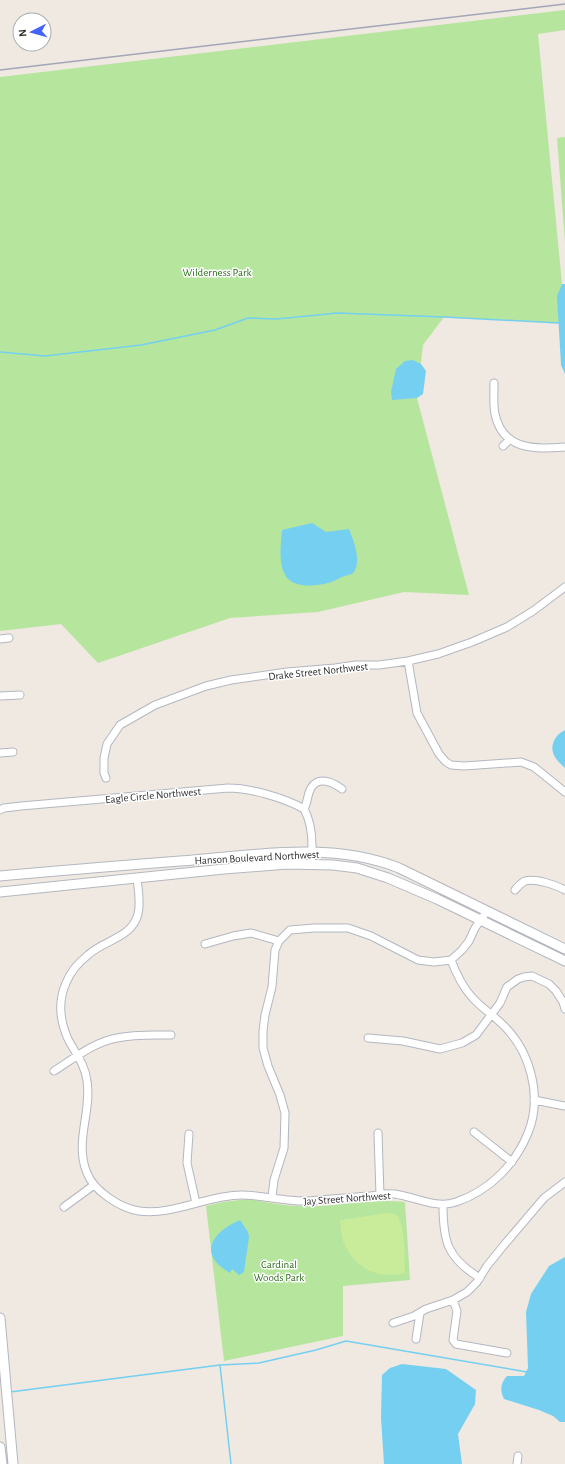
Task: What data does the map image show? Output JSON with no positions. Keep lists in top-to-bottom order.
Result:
{
  "streets": {
    "main road": ["Hanson Boulevard Northwest"],
    "street": ["Drake Street Northwest", "Eagle Circle Northwest", "Jay Street Northwest"]
  },
  "parks": ["Wilderness Park", "Cardinal Woods Park"],
  "north": "left"
}
